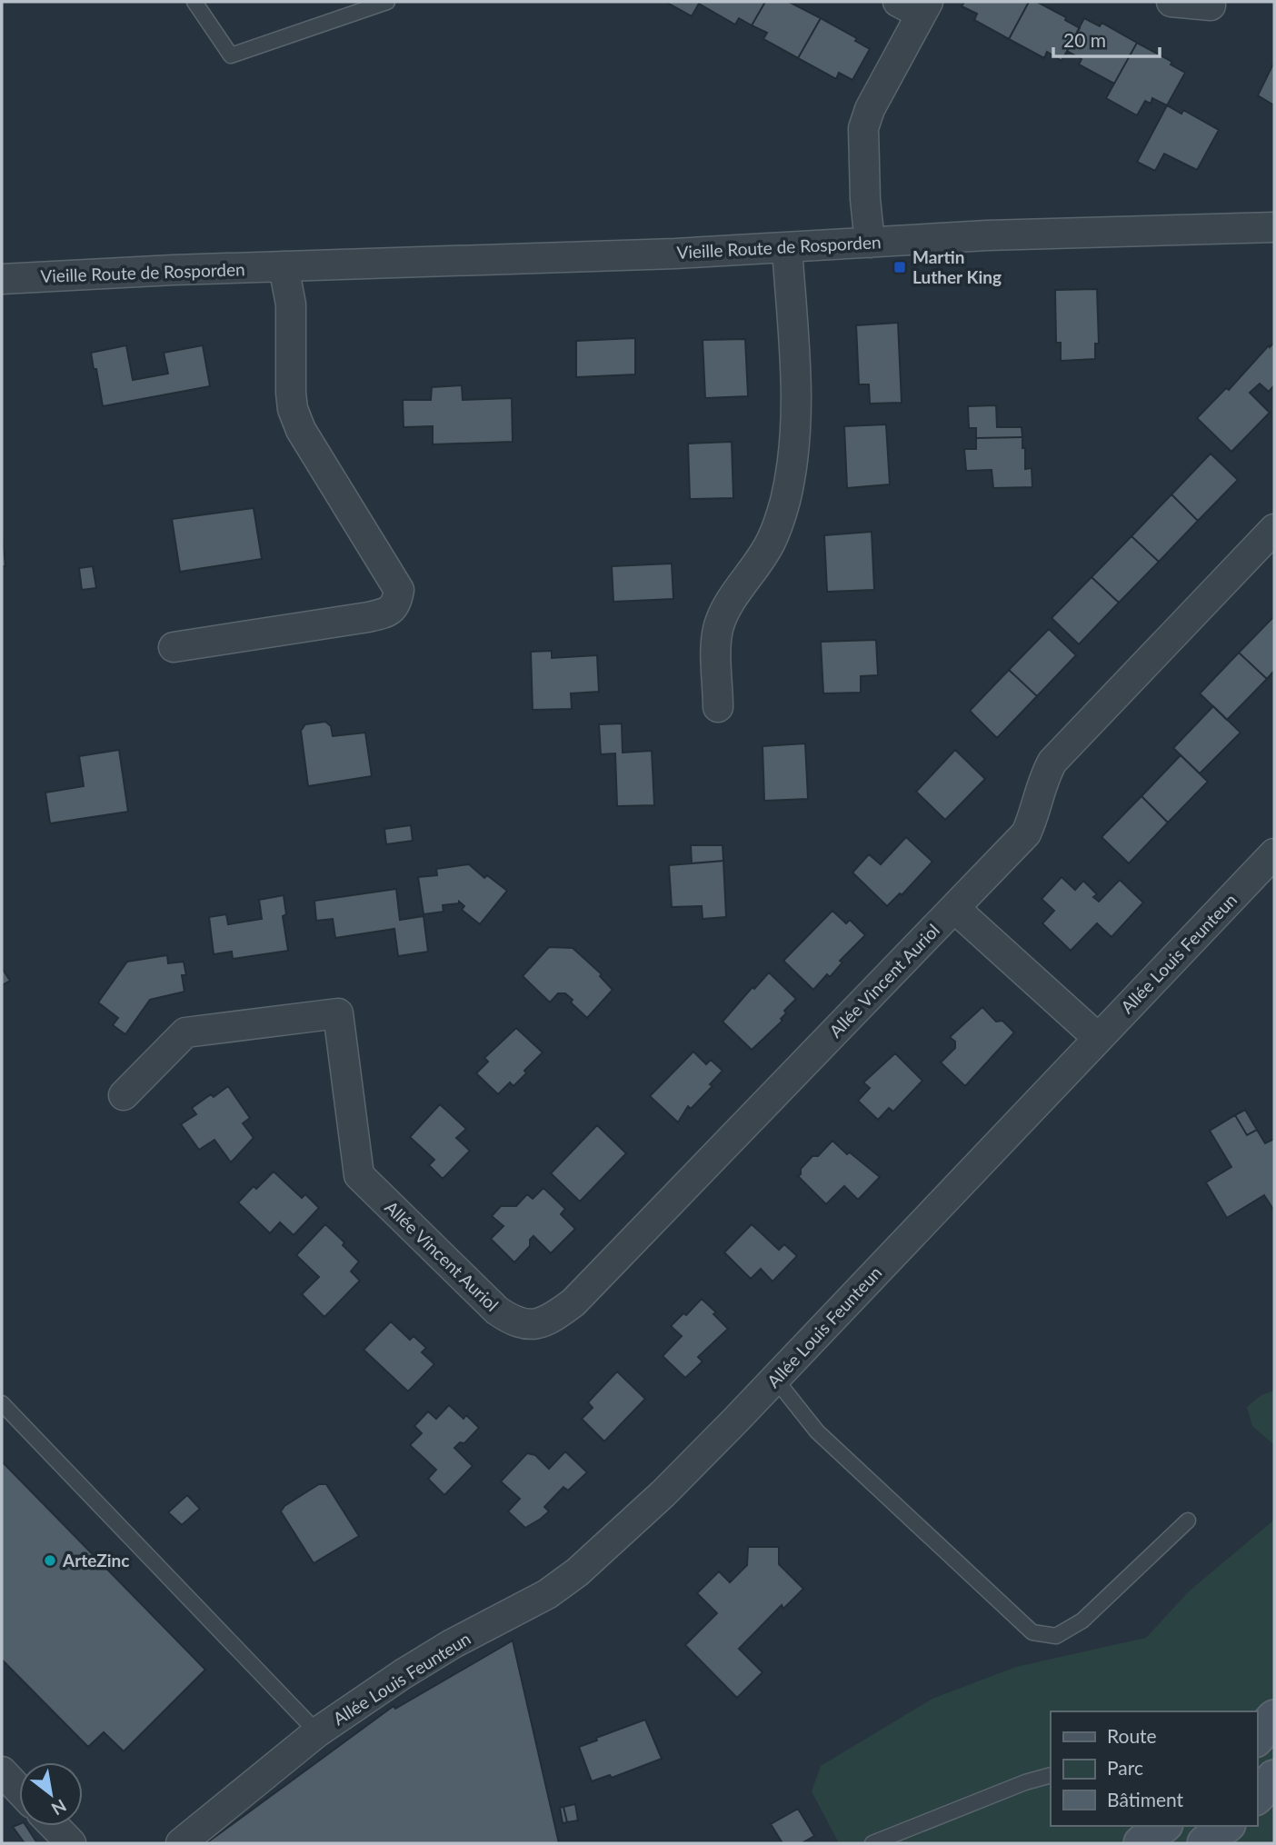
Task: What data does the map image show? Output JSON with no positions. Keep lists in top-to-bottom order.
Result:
{
  "streets": {
    "street": ["Vieille Route de Rosporden", "Allée Louis Feunteun", "Allée Vincent Auriol"]
  },
  "crossings": [
    ["Allée Louis Feunteun", "Allée Vincent Auriol"]
  ],
  "places": {
    "transit": ["Martin Luther King"],
    "other": ["ArteZinc"]
  },
  "legend": ["Route", "Parc", "Bâtiment"],
  "scale_bar": "20 m",
  "north": "bottom right"
}
